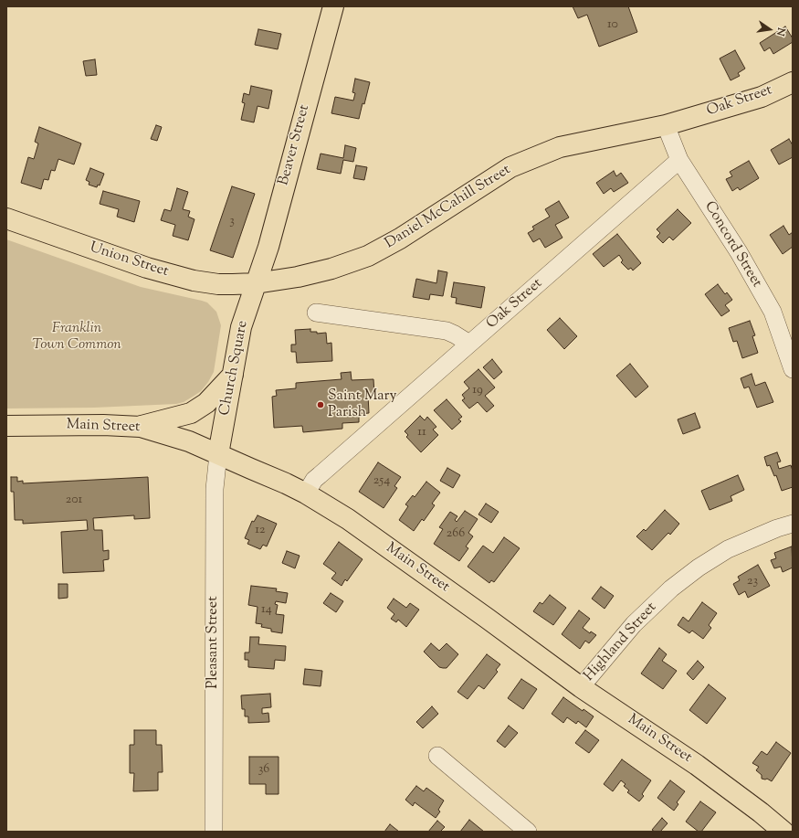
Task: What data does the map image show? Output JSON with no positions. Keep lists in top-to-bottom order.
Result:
{
  "streets": {
    "main road": [
      "Oak Street",
      "Beaver Street",
      "Daniel McCahill Street",
      "Union Street",
      "Church Square",
      "Main Street"
    ],
    "street": ["Concord Street", "Pleasant Street", "Highland Street"]
  },
  "crossings": [
    ["Oak Street", "Daniel McCahill Street"],
    ["Oak Street", "Concord Street"],
    ["Oak Street", "Main Street"],
    ["Beaver Street", "Daniel McCahill Street"],
    ["Beaver Street", "Union Street"],
    ["Beaver Street", "Church Square"],
    ["Daniel McCahill Street", "Concord Street"],
    ["Daniel McCahill Street", "Union Street"],
    ["Daniel McCahill Street", "Church Square"],
    ["Union Street", "Church Square"],
    ["Church Square", "Main Street"],
    ["Church Square", "Pleasant Street"],
    ["Main Street", "Pleasant Street"],
    ["Main Street", "Highland Street"]
  ],
  "parks": ["Franklin Town Common"],
  "places": ["Saint Mary Parish"],
  "house_numbers": [
    "10",
    "3",
    "19",
    "11",
    "254",
    "201",
    "12",
    "266",
    "23",
    "14",
    "36"
  ],
  "north": "right"
}
